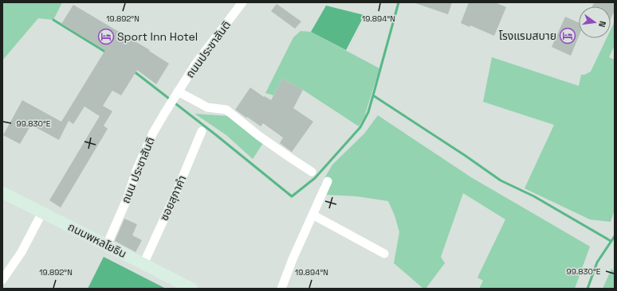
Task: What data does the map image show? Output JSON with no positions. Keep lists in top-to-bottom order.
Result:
{
  "streets": {
    "main road": ["ถนนพหลโยธิน"],
    "street": ["ถนนประชาสันติ", "ถนน ประชาสันติ", "ซอยสุภาคำ"]
  },
  "crossings": [
    ["ถนนประชาสันติ", "ถนน ประชาสันติ"],
    ["ถนน ประชาสันติ", "ถนนพหลโยธิน"],
    ["ซอยสุภาคำ", "ถนนพหลโยธิน"]
  ],
  "places": {
    "hotel": ["โรงแรมสบาย", "Sport Inn Hotel"]
  },
  "north": "right",
  "coordinates": ["19.892°N", "19.894°N", "99.830°E"]
}
